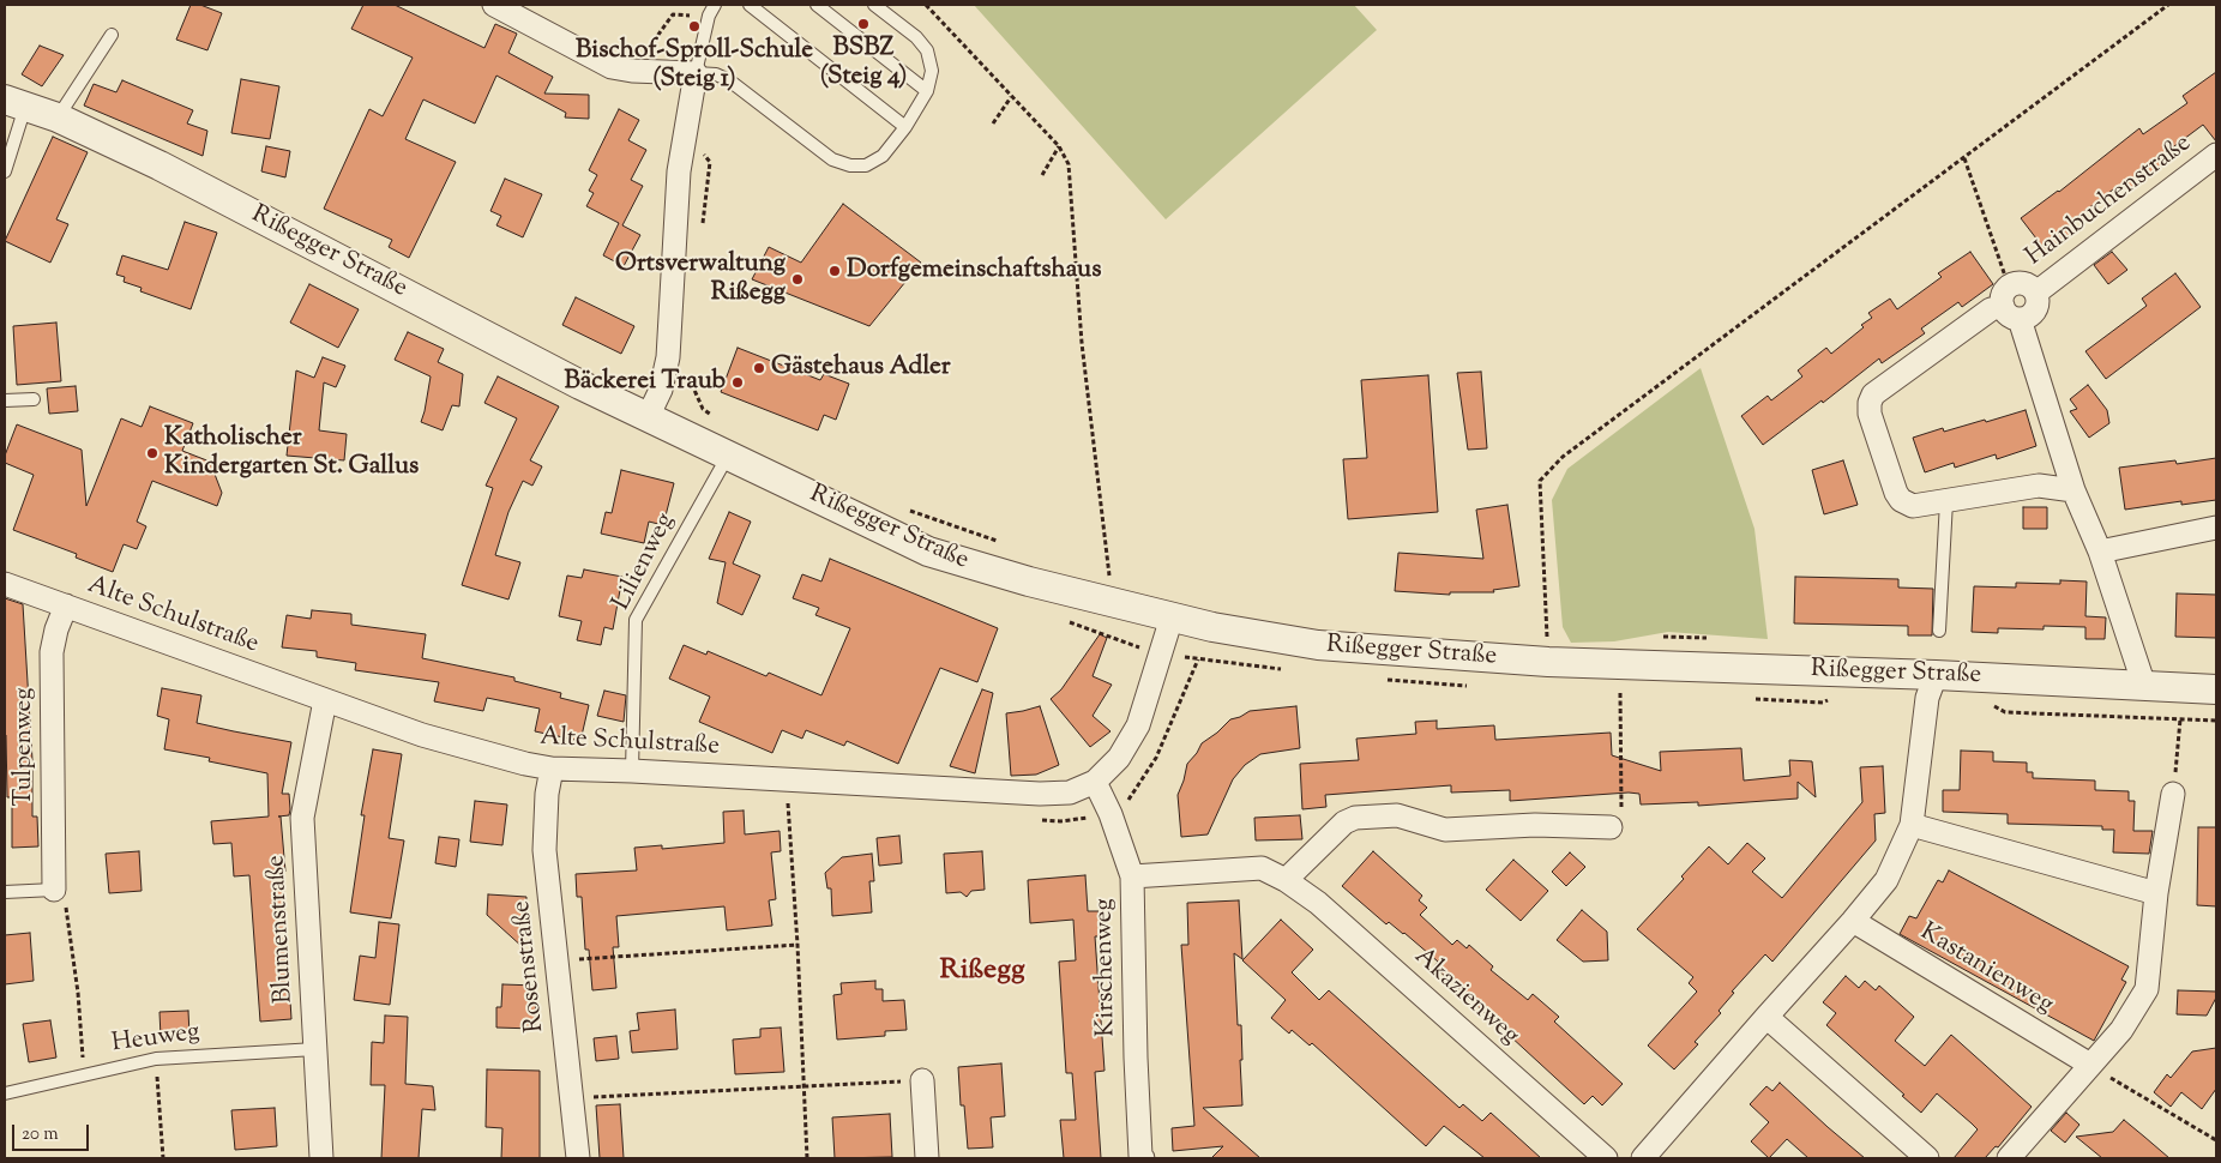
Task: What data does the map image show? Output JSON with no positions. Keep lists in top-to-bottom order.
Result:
{
  "streets": {
    "street": [
      "Hainbuchenstraße",
      "Rißegger Straße",
      "Alte Schulstraße",
      "Tulpenweg",
      "Blumenstraße",
      "Rosenstraße",
      "Kirschenweg",
      "Kastanienweg",
      "Akazienweg"
    ],
    "lane": ["Lilienweg", "Heuweg"]
  },
  "crossings": [
    ["Rißegger Straße", "Lilienweg"],
    ["Rißegger Straße", "Alte Schulstraße"],
    ["Lilienweg", "Alte Schulstraße"],
    ["Alte Schulstraße", "Tulpenweg"],
    ["Alte Schulstraße", "Blumenstraße"],
    ["Alte Schulstraße", "Rosenstraße"],
    ["Alte Schulstraße", "Kirschenweg"],
    ["Blumenstraße", "Heuweg"],
    ["Kirschenweg", "Akazienweg"]
  ],
  "districts": ["Rißegg"],
  "places": [
    "BSBZ (Steig 4)",
    "Bischof-Sproll-Schule (Steig 1)",
    "Dorfgemeinschaftshaus",
    "Ortsverwaltung Rißegg",
    "Gästehaus Adler",
    "Bäckerei Traub",
    "Katholischer Kindergarten St. Gallus"
  ],
  "scale_bar": "20 m"
}
